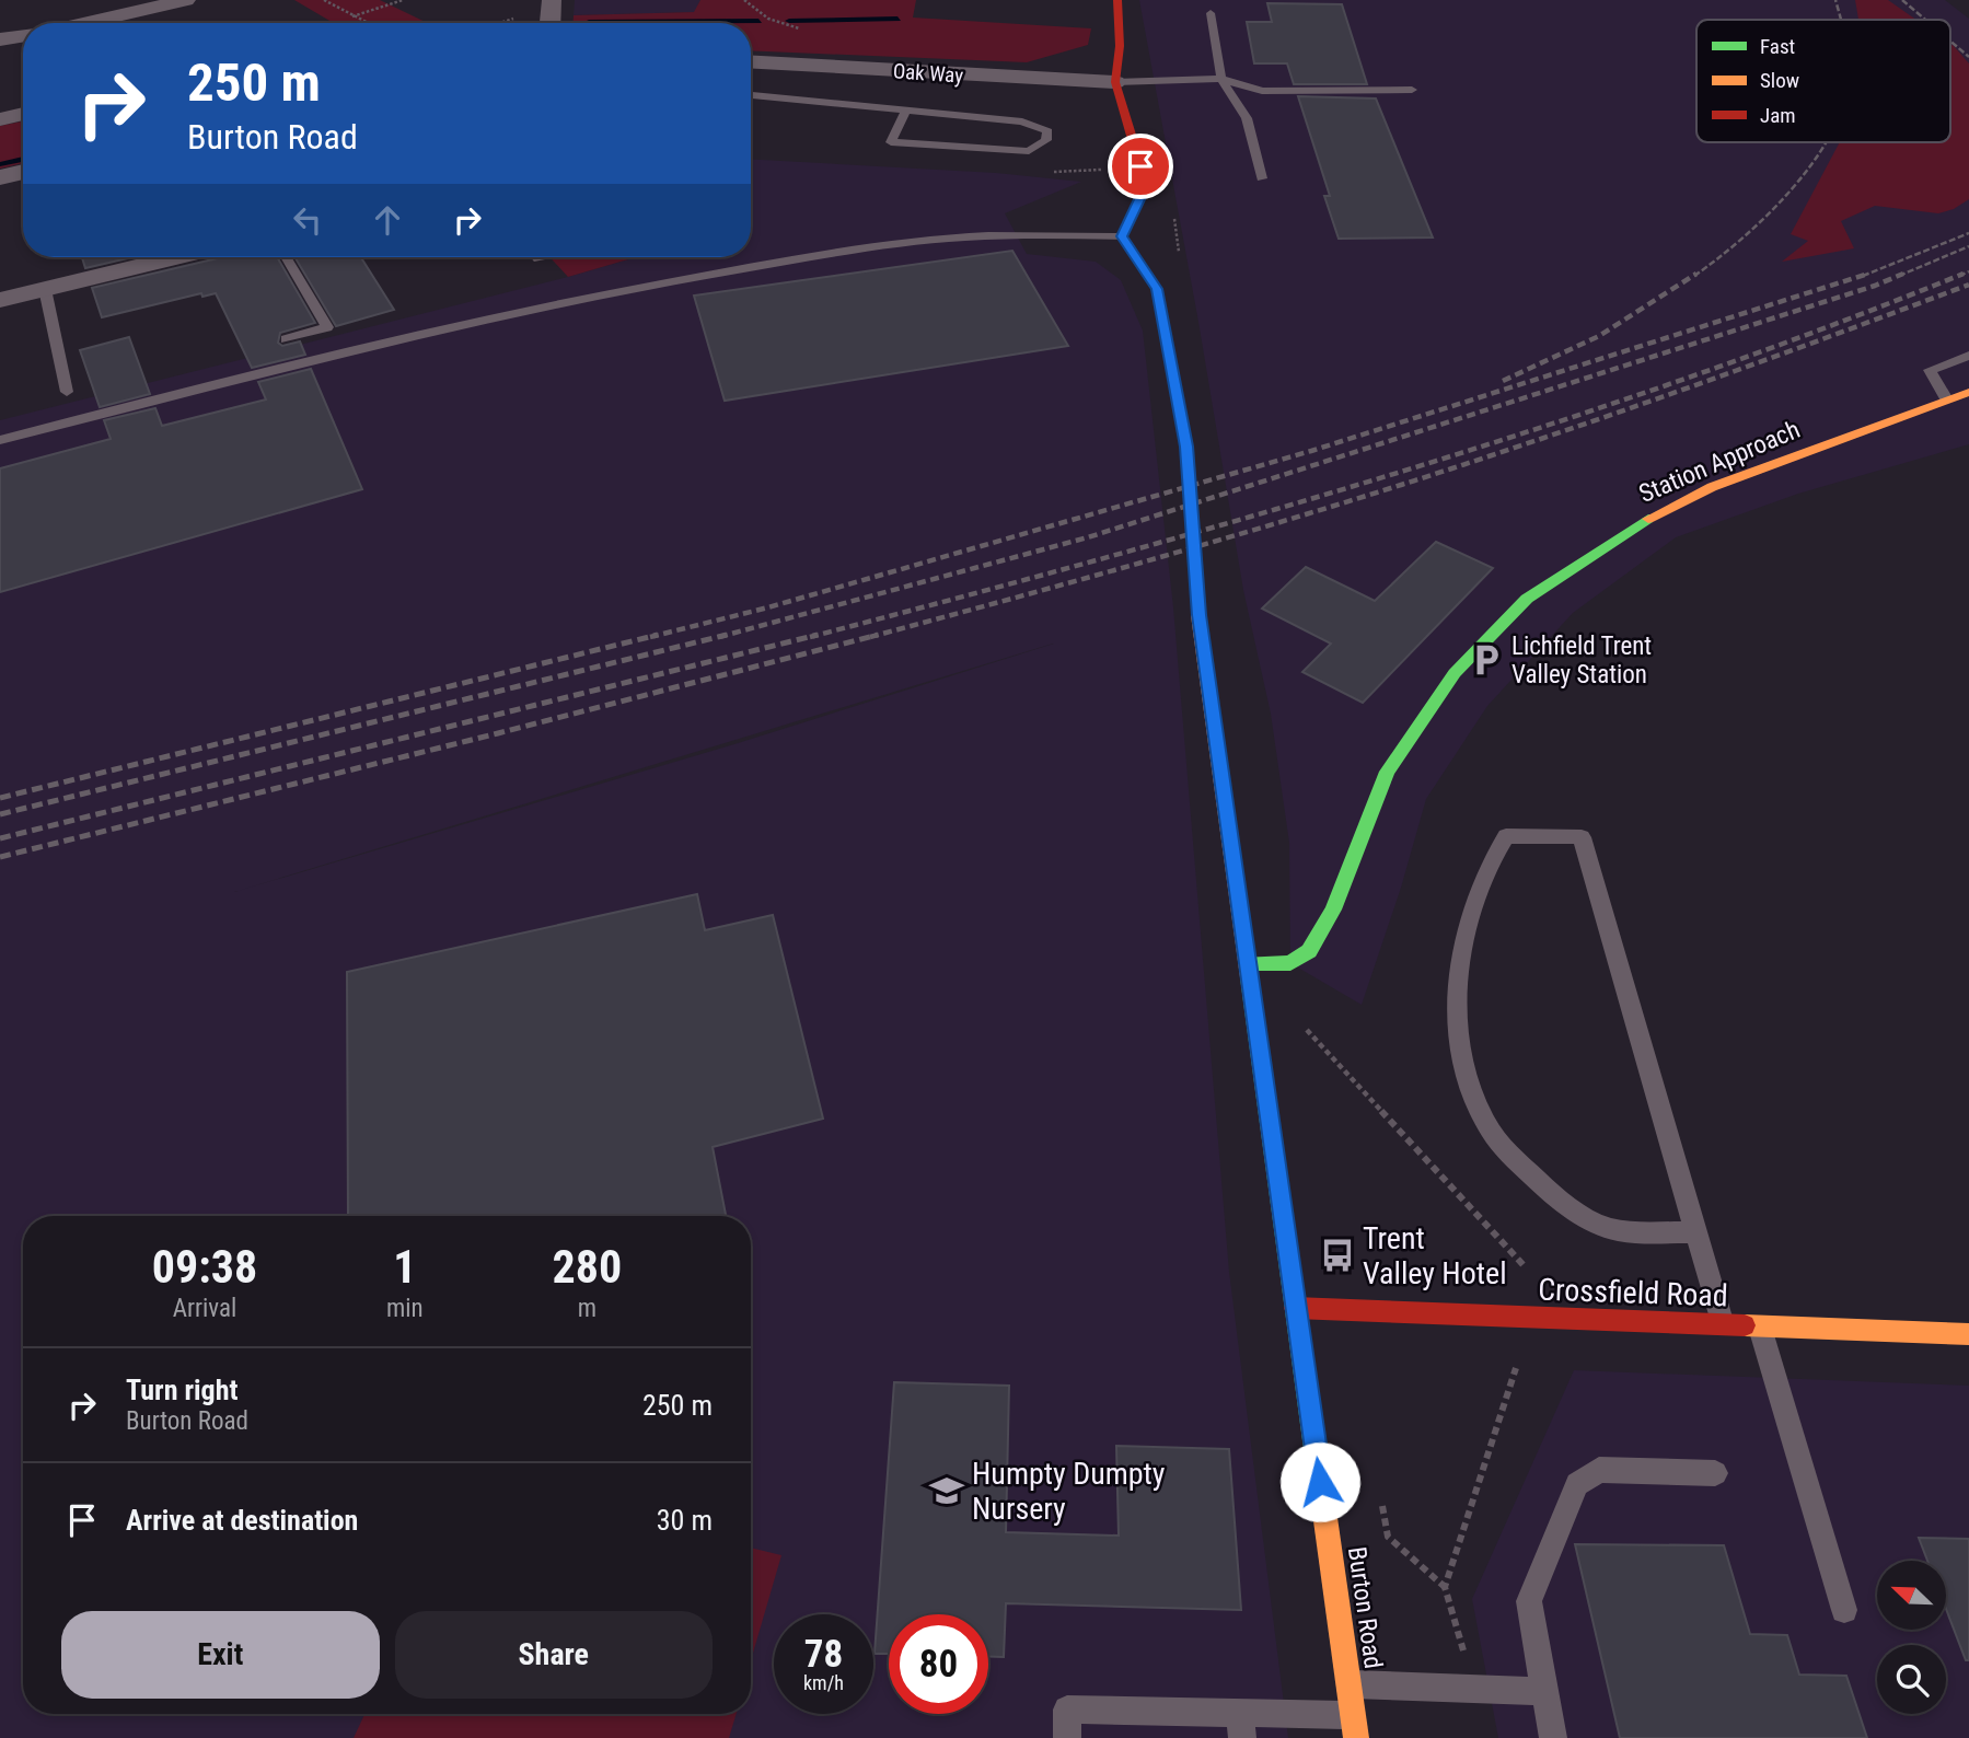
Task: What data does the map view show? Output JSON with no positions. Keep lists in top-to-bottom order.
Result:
{
  "streets": {
    "main road": ["Station Approach", "Crossfield Road", "Burton Road"],
    "street": ["Oak Way"]
  },
  "crossings": [
    ["Station Approach", "Burton Road"],
    ["Crossfield Road", "Burton Road"]
  ],
  "places": {
    "parking": ["Lichfield Trent Valley Station"],
    "bus stop": ["Trent Valley Hotel"],
    "school or university": ["Humpty Dumpty Nursery"]
  },
  "legend": ["Fast", "Slow", "Jam"],
  "north": "top left",
  "page": {
    "turn": ["250 m", "Burton Road"],
    "eta": [
      "09:38",
      "Arrival",
      "1",
      "min",
      "280",
      "m"
    ],
    "list": [
      {
        "name": "Turn right",
        "note": "Burton Road",
        "value": "250 m"
      },
      {
        "name": "Arrive at destination",
        "value": "30 m"
      }
    ],
    "buttons": ["Exit", "Share"],
    "speed": "78 km/h",
    "limit": "80"
  }
}
